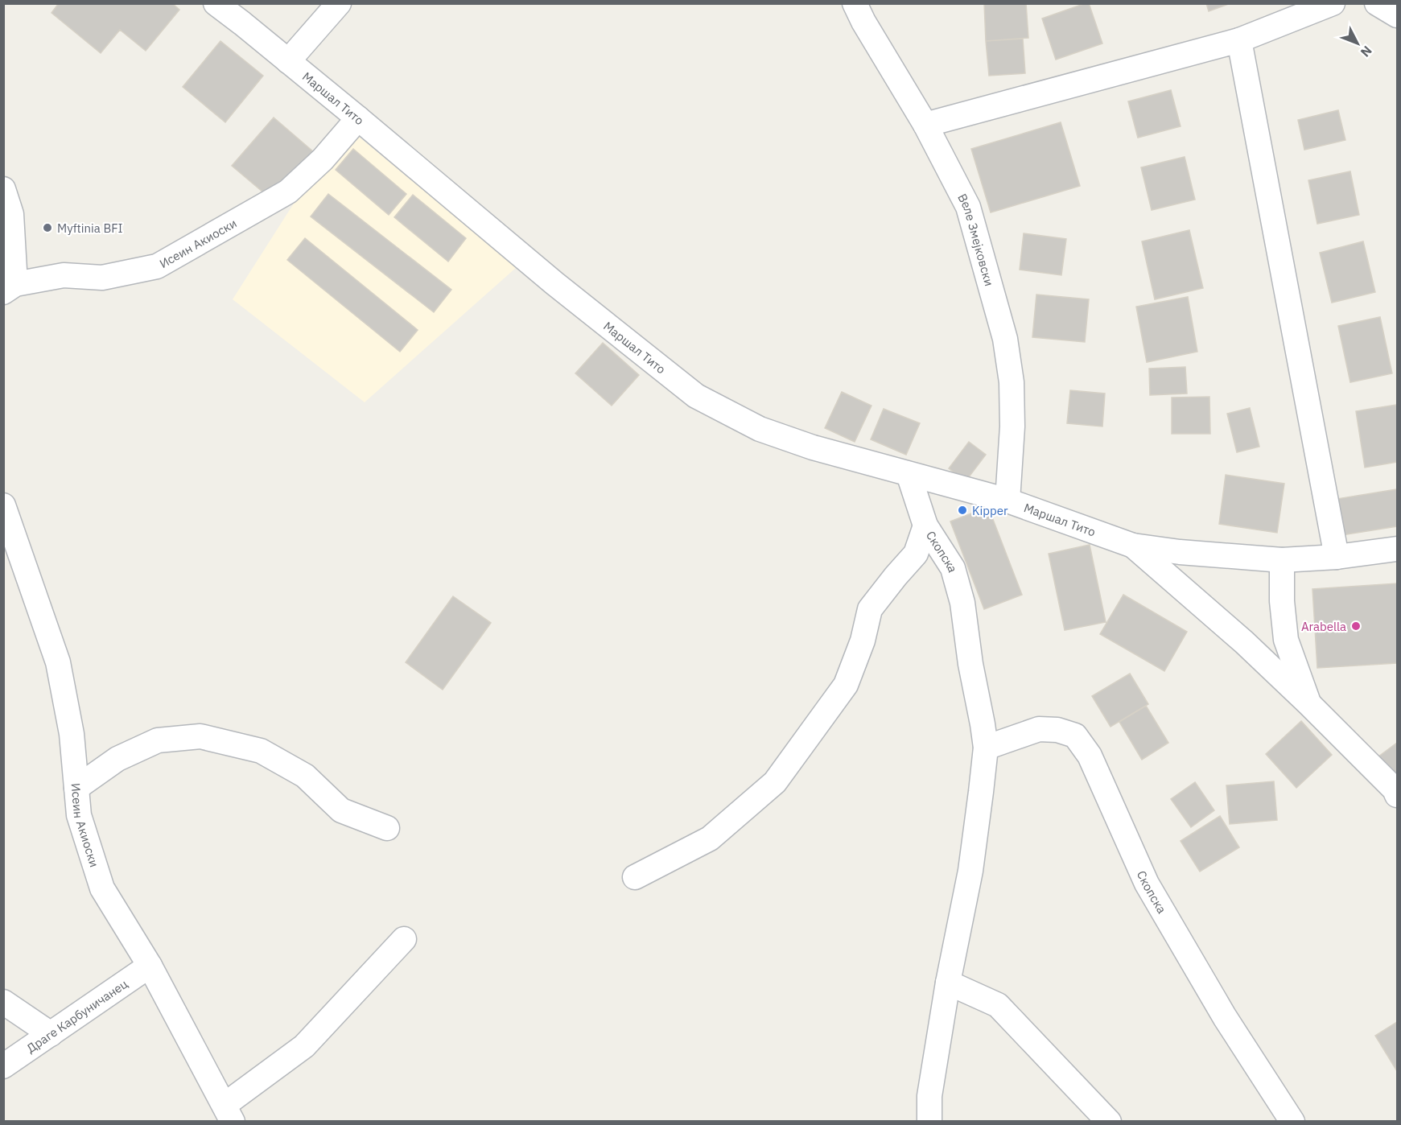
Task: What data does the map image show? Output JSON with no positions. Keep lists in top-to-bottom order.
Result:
{
  "streets": {
    "street": [
      "Маршал Тито",
      "Веле Змејковски",
      "Исеин Акиоски",
      "Скопска",
      "Драге Карбуничанец"
    ]
  },
  "crossings": [
    ["Маршал Тито", "Веле Змејковски"],
    ["Маршал Тито", "Исеин Акиоски"],
    ["Маршал Тито", "Скопска"],
    ["Исеин Акиоски", "Драге Карбуничанец"]
  ],
  "places": ["Myftinia BFI", "Kipper", "Arabella"],
  "north": "bottom right"
}
